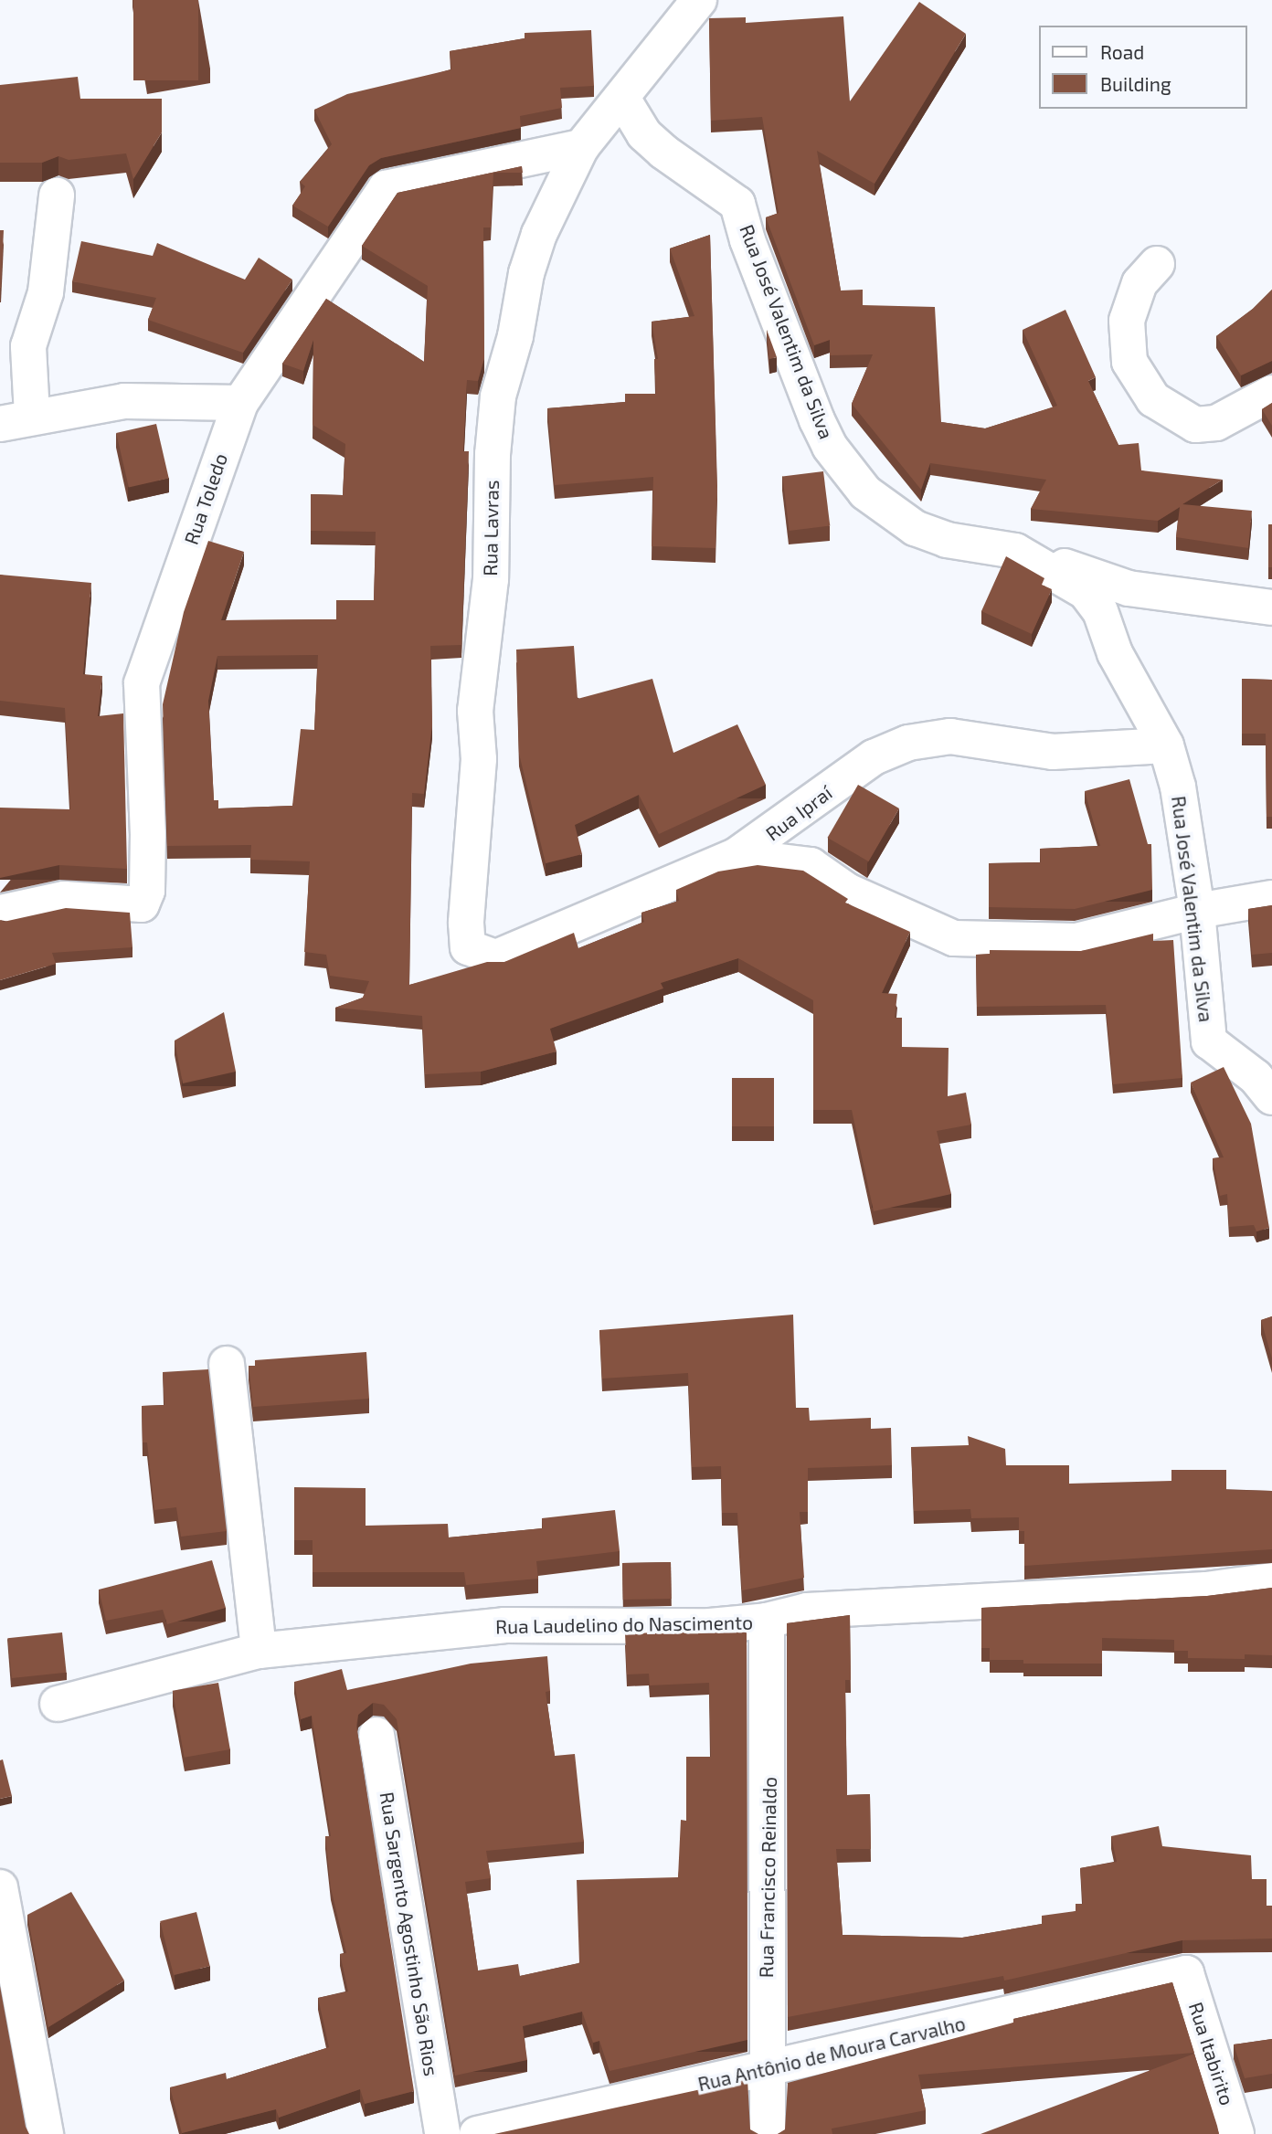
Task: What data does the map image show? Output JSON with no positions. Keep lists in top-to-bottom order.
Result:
{
  "streets": {
    "street": [
      "Rua José Valentim da Silva",
      "Rua Toledo",
      "Rua Lavras",
      "Rua Ipraí",
      "Rua Laudelino do Nascimento",
      "Rua Francisco Reinaldo",
      "Rua Sargento Agostinho São Rios",
      "Rua Antônio de Moura Carvalho",
      "Rua Itabirito"
    ]
  },
  "crossings": [
    ["Rua José Valentim da Silva", "Rua Lavras"],
    ["Rua José Valentim da Silva", "Rua Ipraí"],
    ["Rua Toledo", "Rua Lavras"],
    ["Rua Lavras", "Rua Ipraí"],
    ["Rua Laudelino do Nascimento", "Rua Francisco Reinaldo"],
    ["Rua Francisco Reinaldo", "Rua Antônio de Moura Carvalho"],
    ["Rua Antônio de Moura Carvalho", "Rua Itabirito"]
  ],
  "legend": ["Road", "Building"]
}
